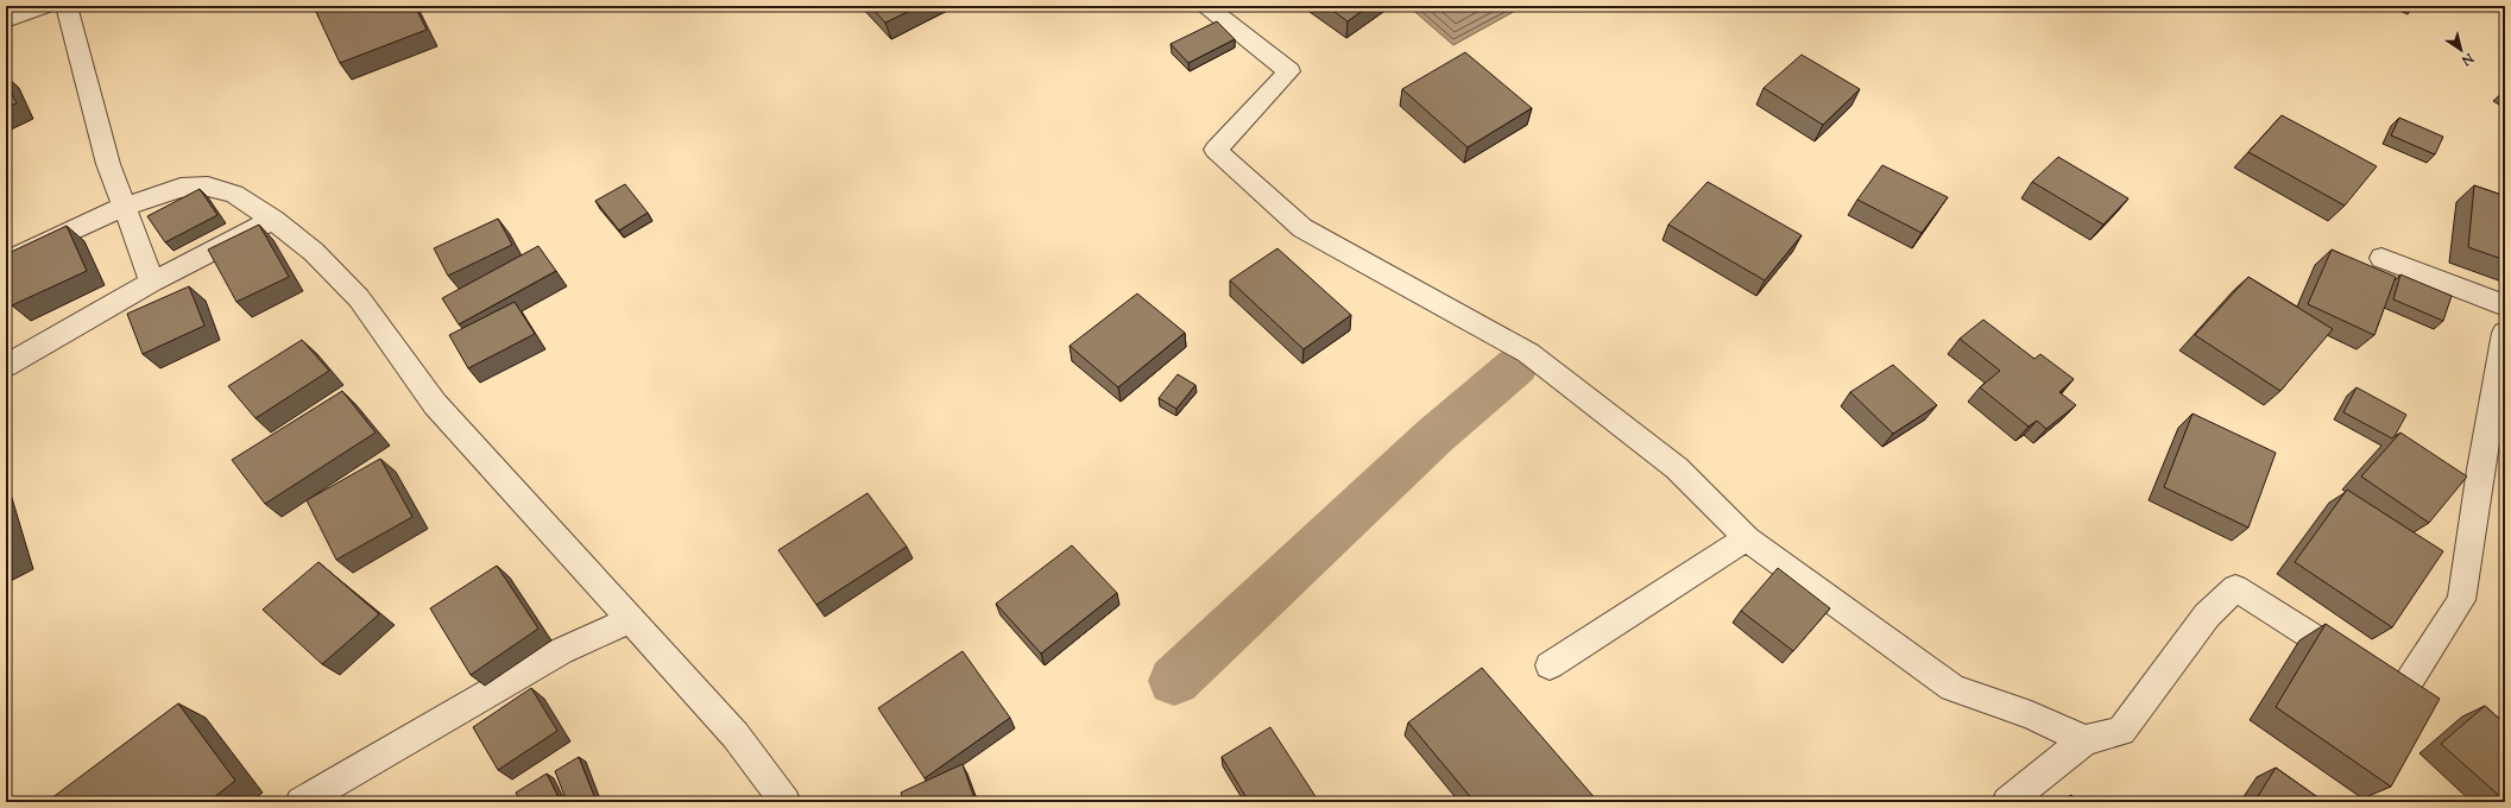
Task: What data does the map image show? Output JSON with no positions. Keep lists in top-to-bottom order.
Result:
{
  "north": "bottom right"
}
